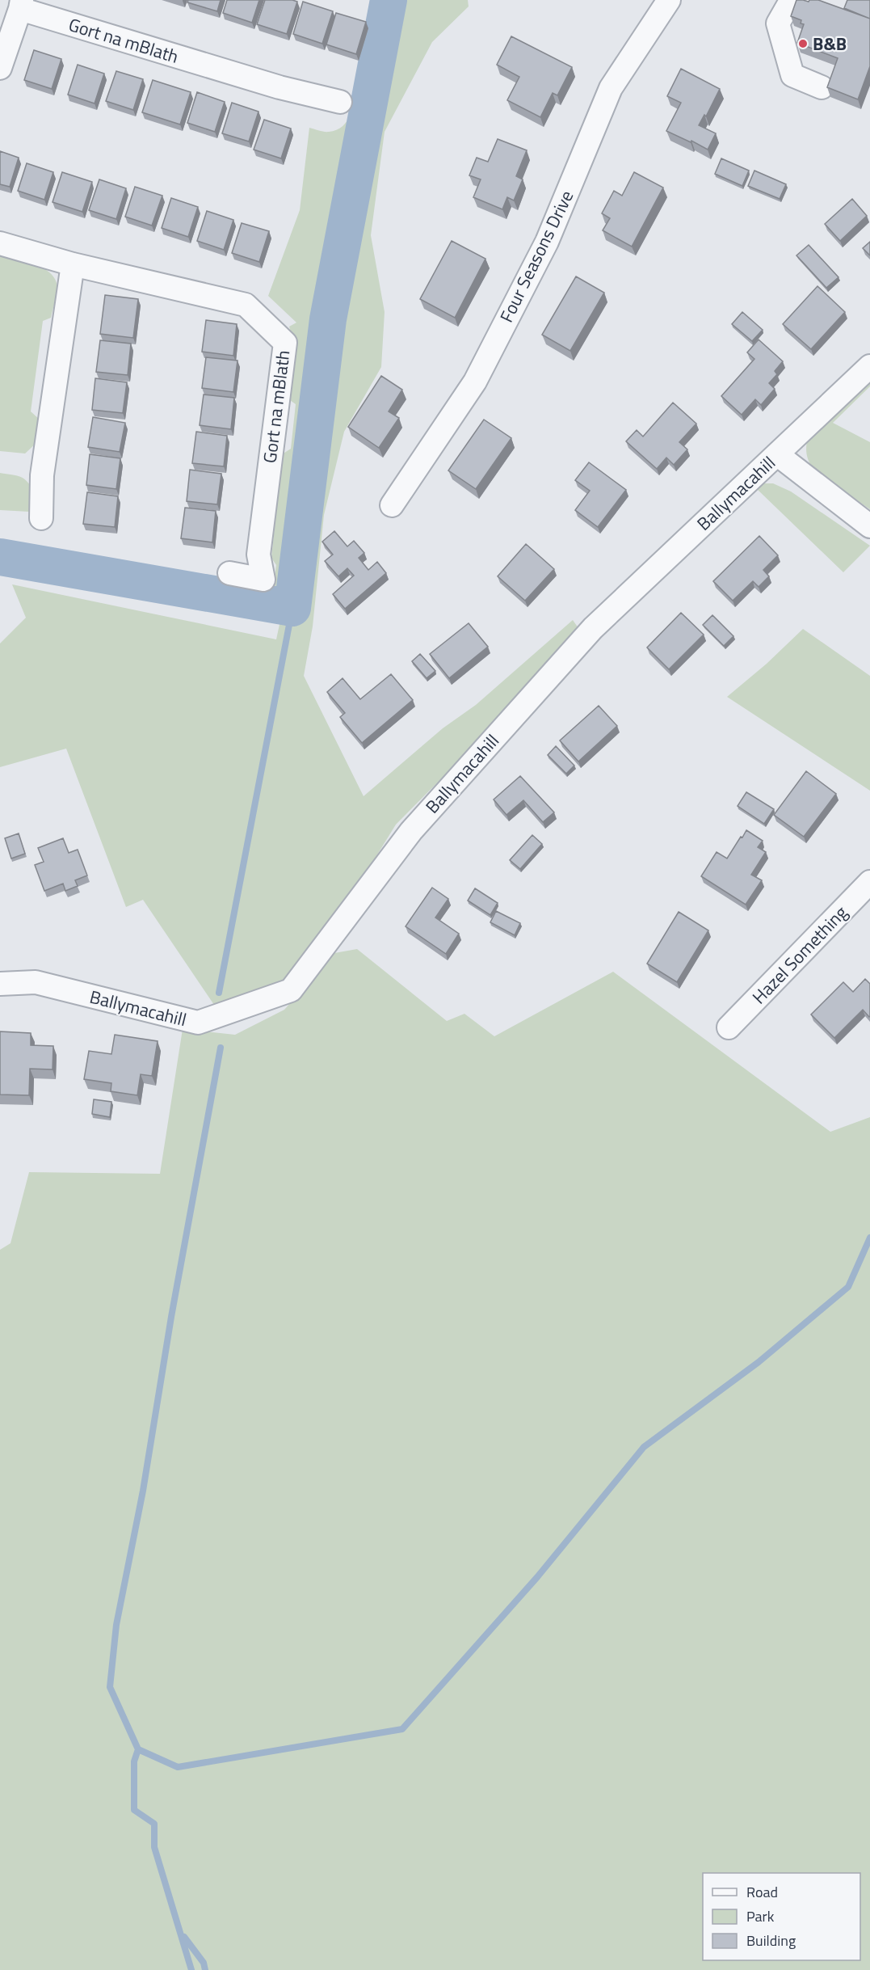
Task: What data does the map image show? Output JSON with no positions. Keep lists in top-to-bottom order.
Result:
{
  "streets": {
    "street": [
      "Gort na mBlath",
      "Four Seasons Drive",
      "Ballymacahill",
      "Hazel Something"
    ]
  },
  "places": ["B&B"],
  "legend": ["Road", "Park", "Building"]
}
